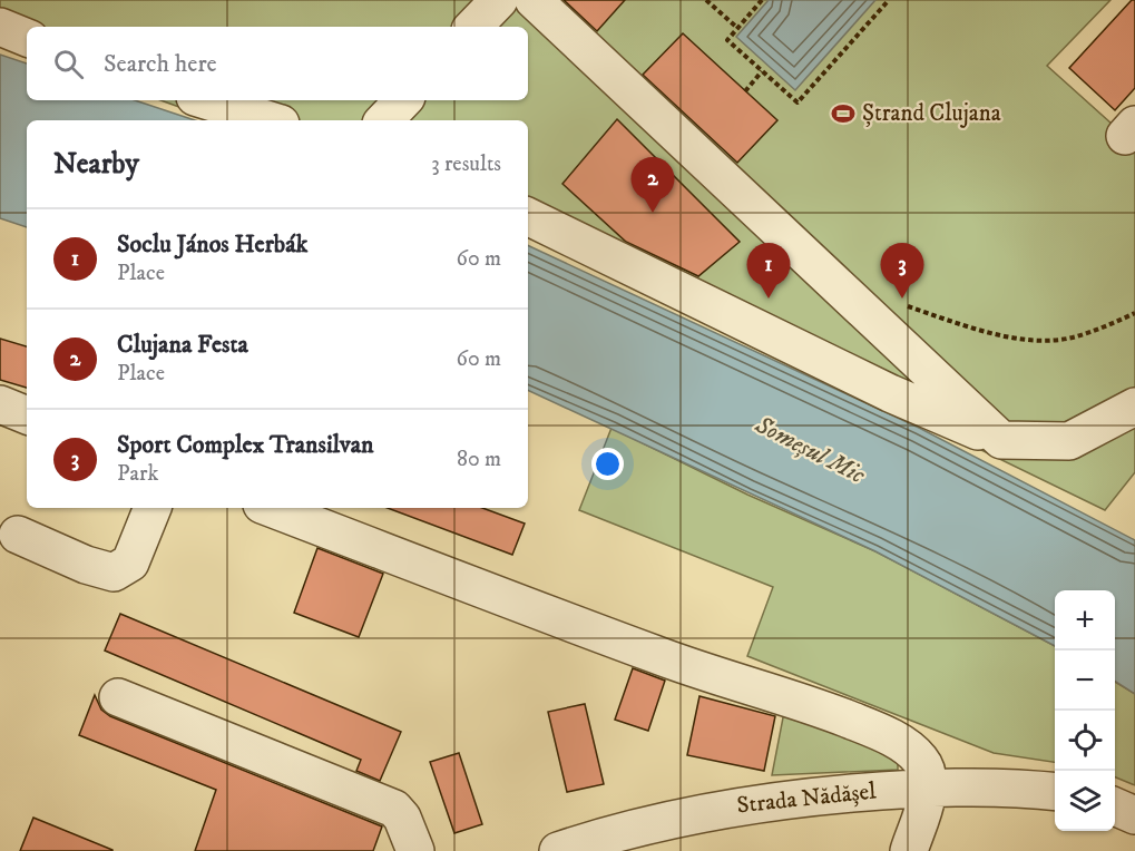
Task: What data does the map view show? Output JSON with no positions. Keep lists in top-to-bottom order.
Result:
{
  "streets": {
    "street": ["Strada Nădășel"]
  },
  "water": ["Someșul Mic"],
  "places": {
    "sports": ["Ștrand Clujana"]
  },
  "page": {
    "search": "Search here",
    "heading": ["Nearby", "3 results"],
    "pins": ["2", "1", "3"],
    "list": [
      {
        "mark": "1",
        "name": "Soclu János Herbák",
        "note": "Place",
        "value": "60 m"
      },
      {
        "mark": "2",
        "name": "Clujana Festa",
        "note": "Place",
        "value": "60 m"
      },
      {
        "mark": "3",
        "name": "Sport Complex Transilvan",
        "note": "Park",
        "value": "80 m"
      }
    ],
    "map_buttons": ["+", "−"]
  }
}
